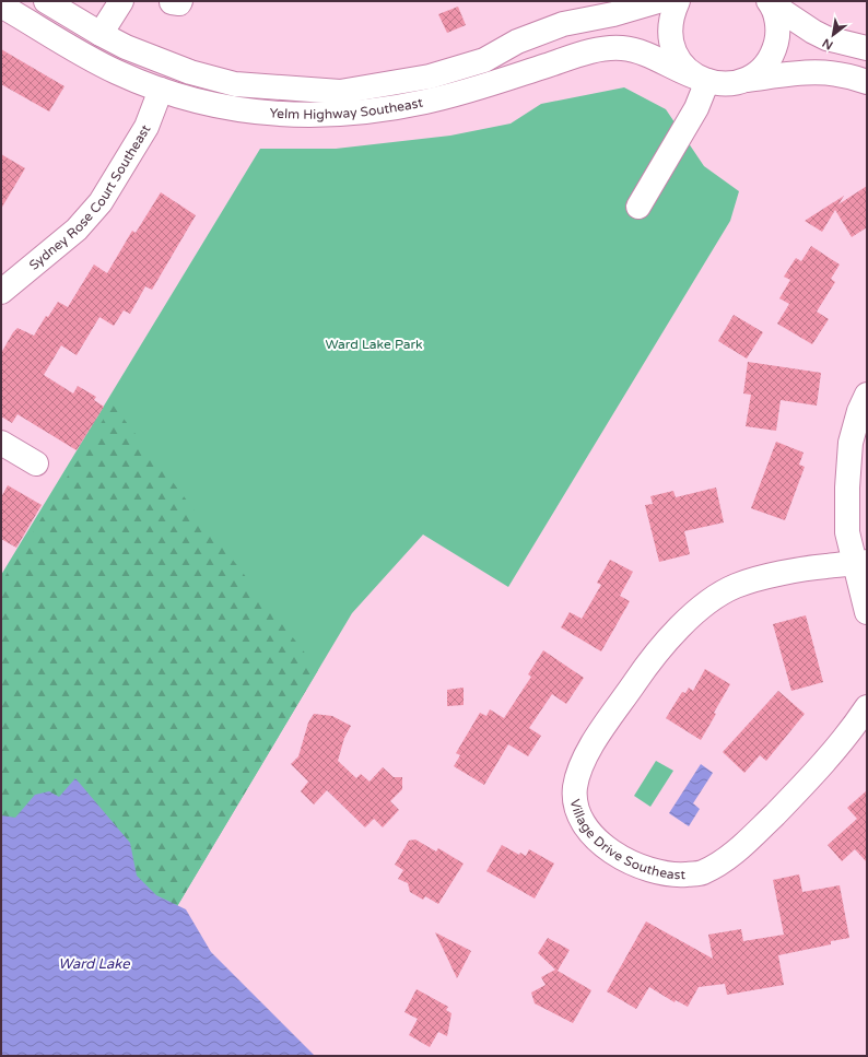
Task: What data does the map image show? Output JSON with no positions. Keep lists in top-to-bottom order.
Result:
{
  "streets": {
    "main road": ["Yelm Highway Southeast", "Sydney Rose Court Southeast", "Village Drive Southeast"]
  },
  "crossings": [
    ["Yelm Highway Southeast", "Sydney Rose Court Southeast"]
  ],
  "water": ["Ward Lake"],
  "parks": ["Ward Lake Park"],
  "north": "bottom left"
}
